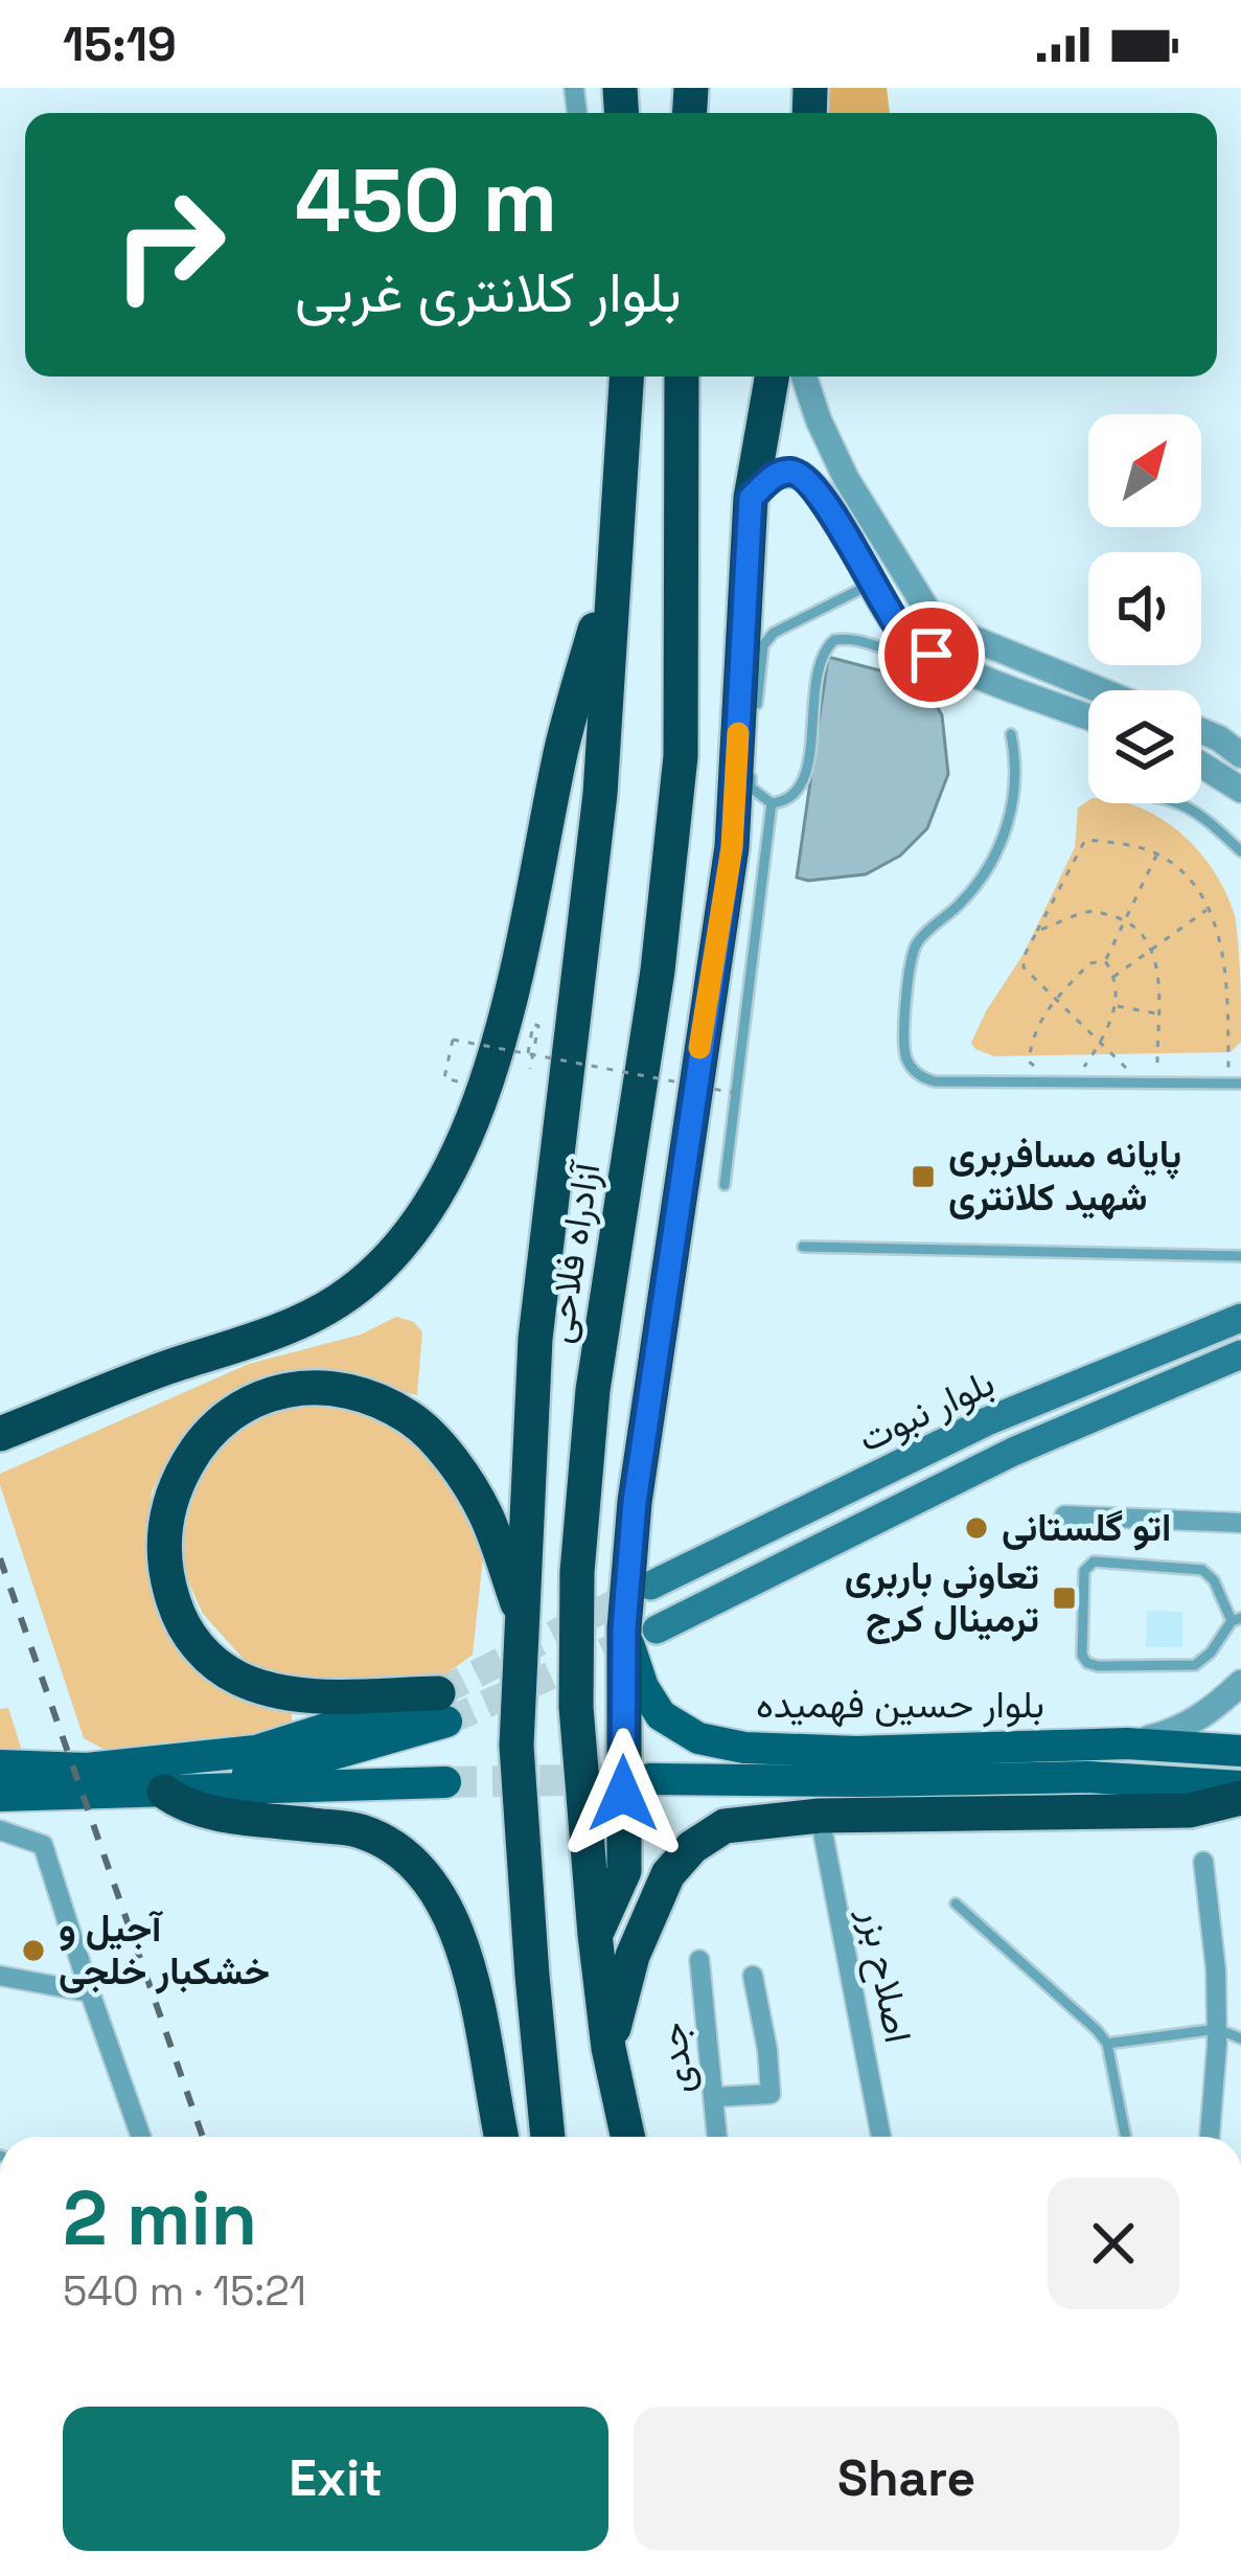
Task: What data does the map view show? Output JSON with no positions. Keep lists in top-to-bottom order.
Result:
{
  "streets": {
    "highway": ["آزادراه فلاحی"],
    "main road": ["بلوار نبوت", "بلوار حسین فهمیده"],
    "street": ["اصلاح بزر", "جدی"]
  },
  "crossings": [
    ["بلوار نبوت", "بلوار حسین فهمیده"]
  ],
  "places": {
    "transit": ["پایانه مسافربری شهید کلانتری", "تعاونی باربری ترمینال کرج"],
    "other": ["اتو گلستانی", "آجیل و خشکبار خلجی"]
  },
  "north": "top right",
  "page": {
    "status": "15:19",
    "turn": ["450 m", "بلوار کلانتری غربی"],
    "heading": ["2 min", "540 m · 15:21"],
    "buttons": ["Exit", "Share"]
  }
}
